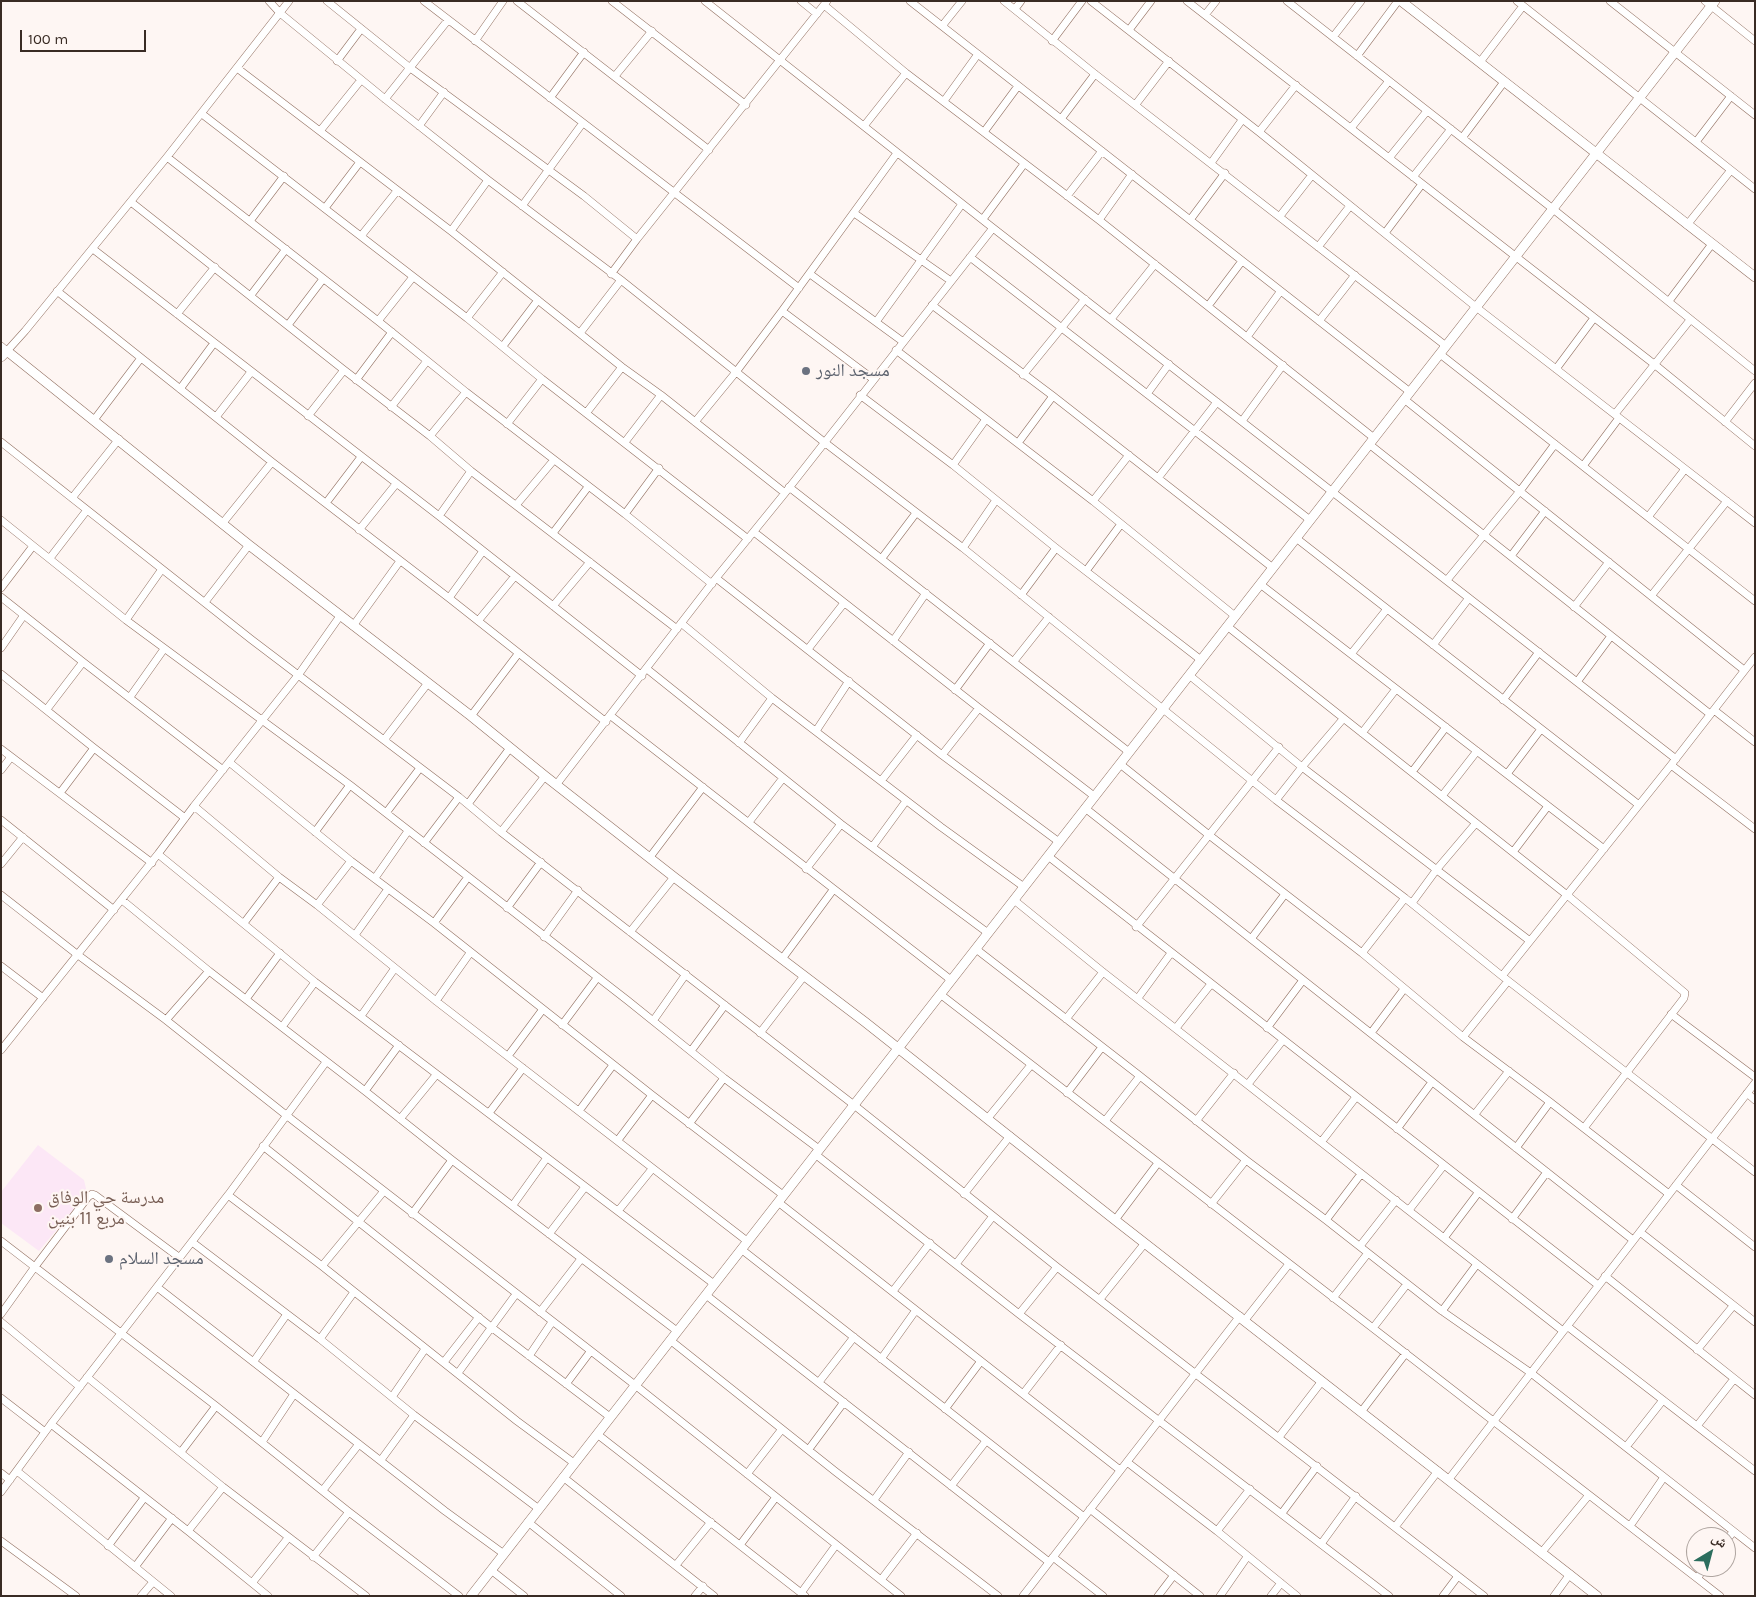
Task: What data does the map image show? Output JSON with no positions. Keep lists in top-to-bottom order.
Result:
{
  "places": ["مسجد النور", "مدرسة حي الوفاق مربع 11 بنين", "مسجد السلام"],
  "scale_bar": "100 m",
  "north": "top right"
}
